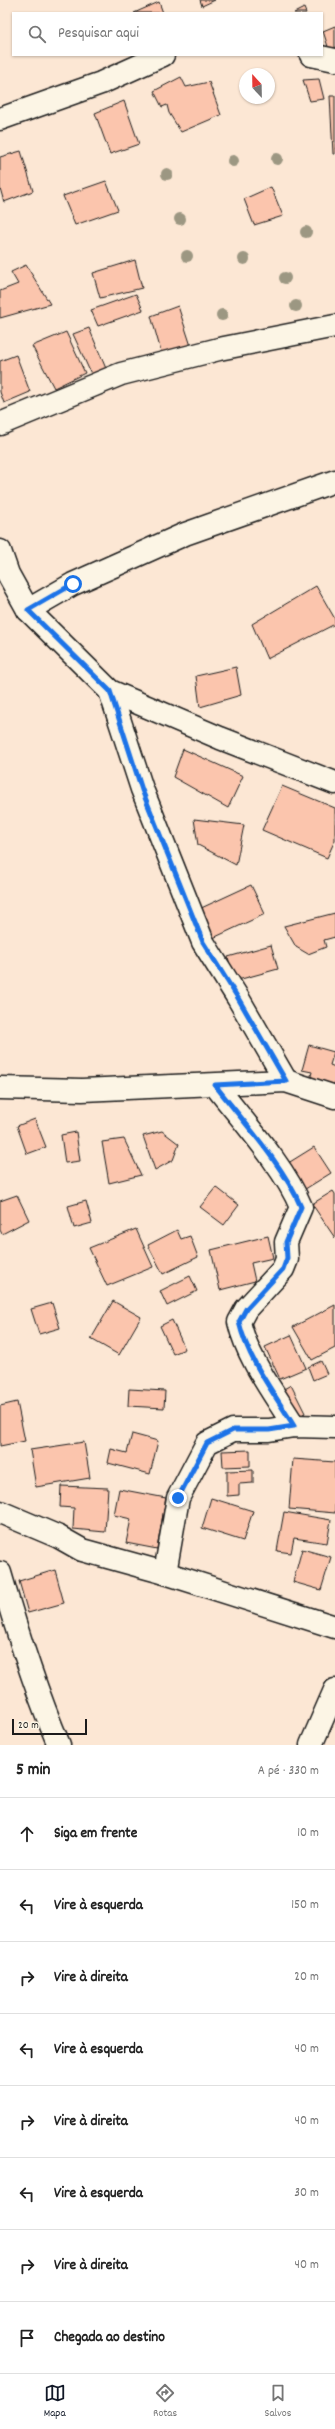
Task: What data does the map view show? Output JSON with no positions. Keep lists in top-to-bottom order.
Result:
{
  "scale_bar": "20 m",
  "north": "top",
  "page": {
    "search": "Pesquisar aqui",
    "scale": "20 m",
    "heading": ["5 min", "A pé · 330 m"],
    "list": [
      ["Siga em frente", "10 m"],
      ["Vire à esquerda", "150 m"],
      ["Vire à direita", "20 m"],
      ["Vire à esquerda", "40 m"],
      ["Vire à direita", "40 m"],
      ["Vire à esquerda", "30 m"],
      ["Vire à direita", "40 m"],
      "Chegada ao destino"
    ],
    "nav": ["Mapa", "Rotas", "Salvos"]
  }
}
